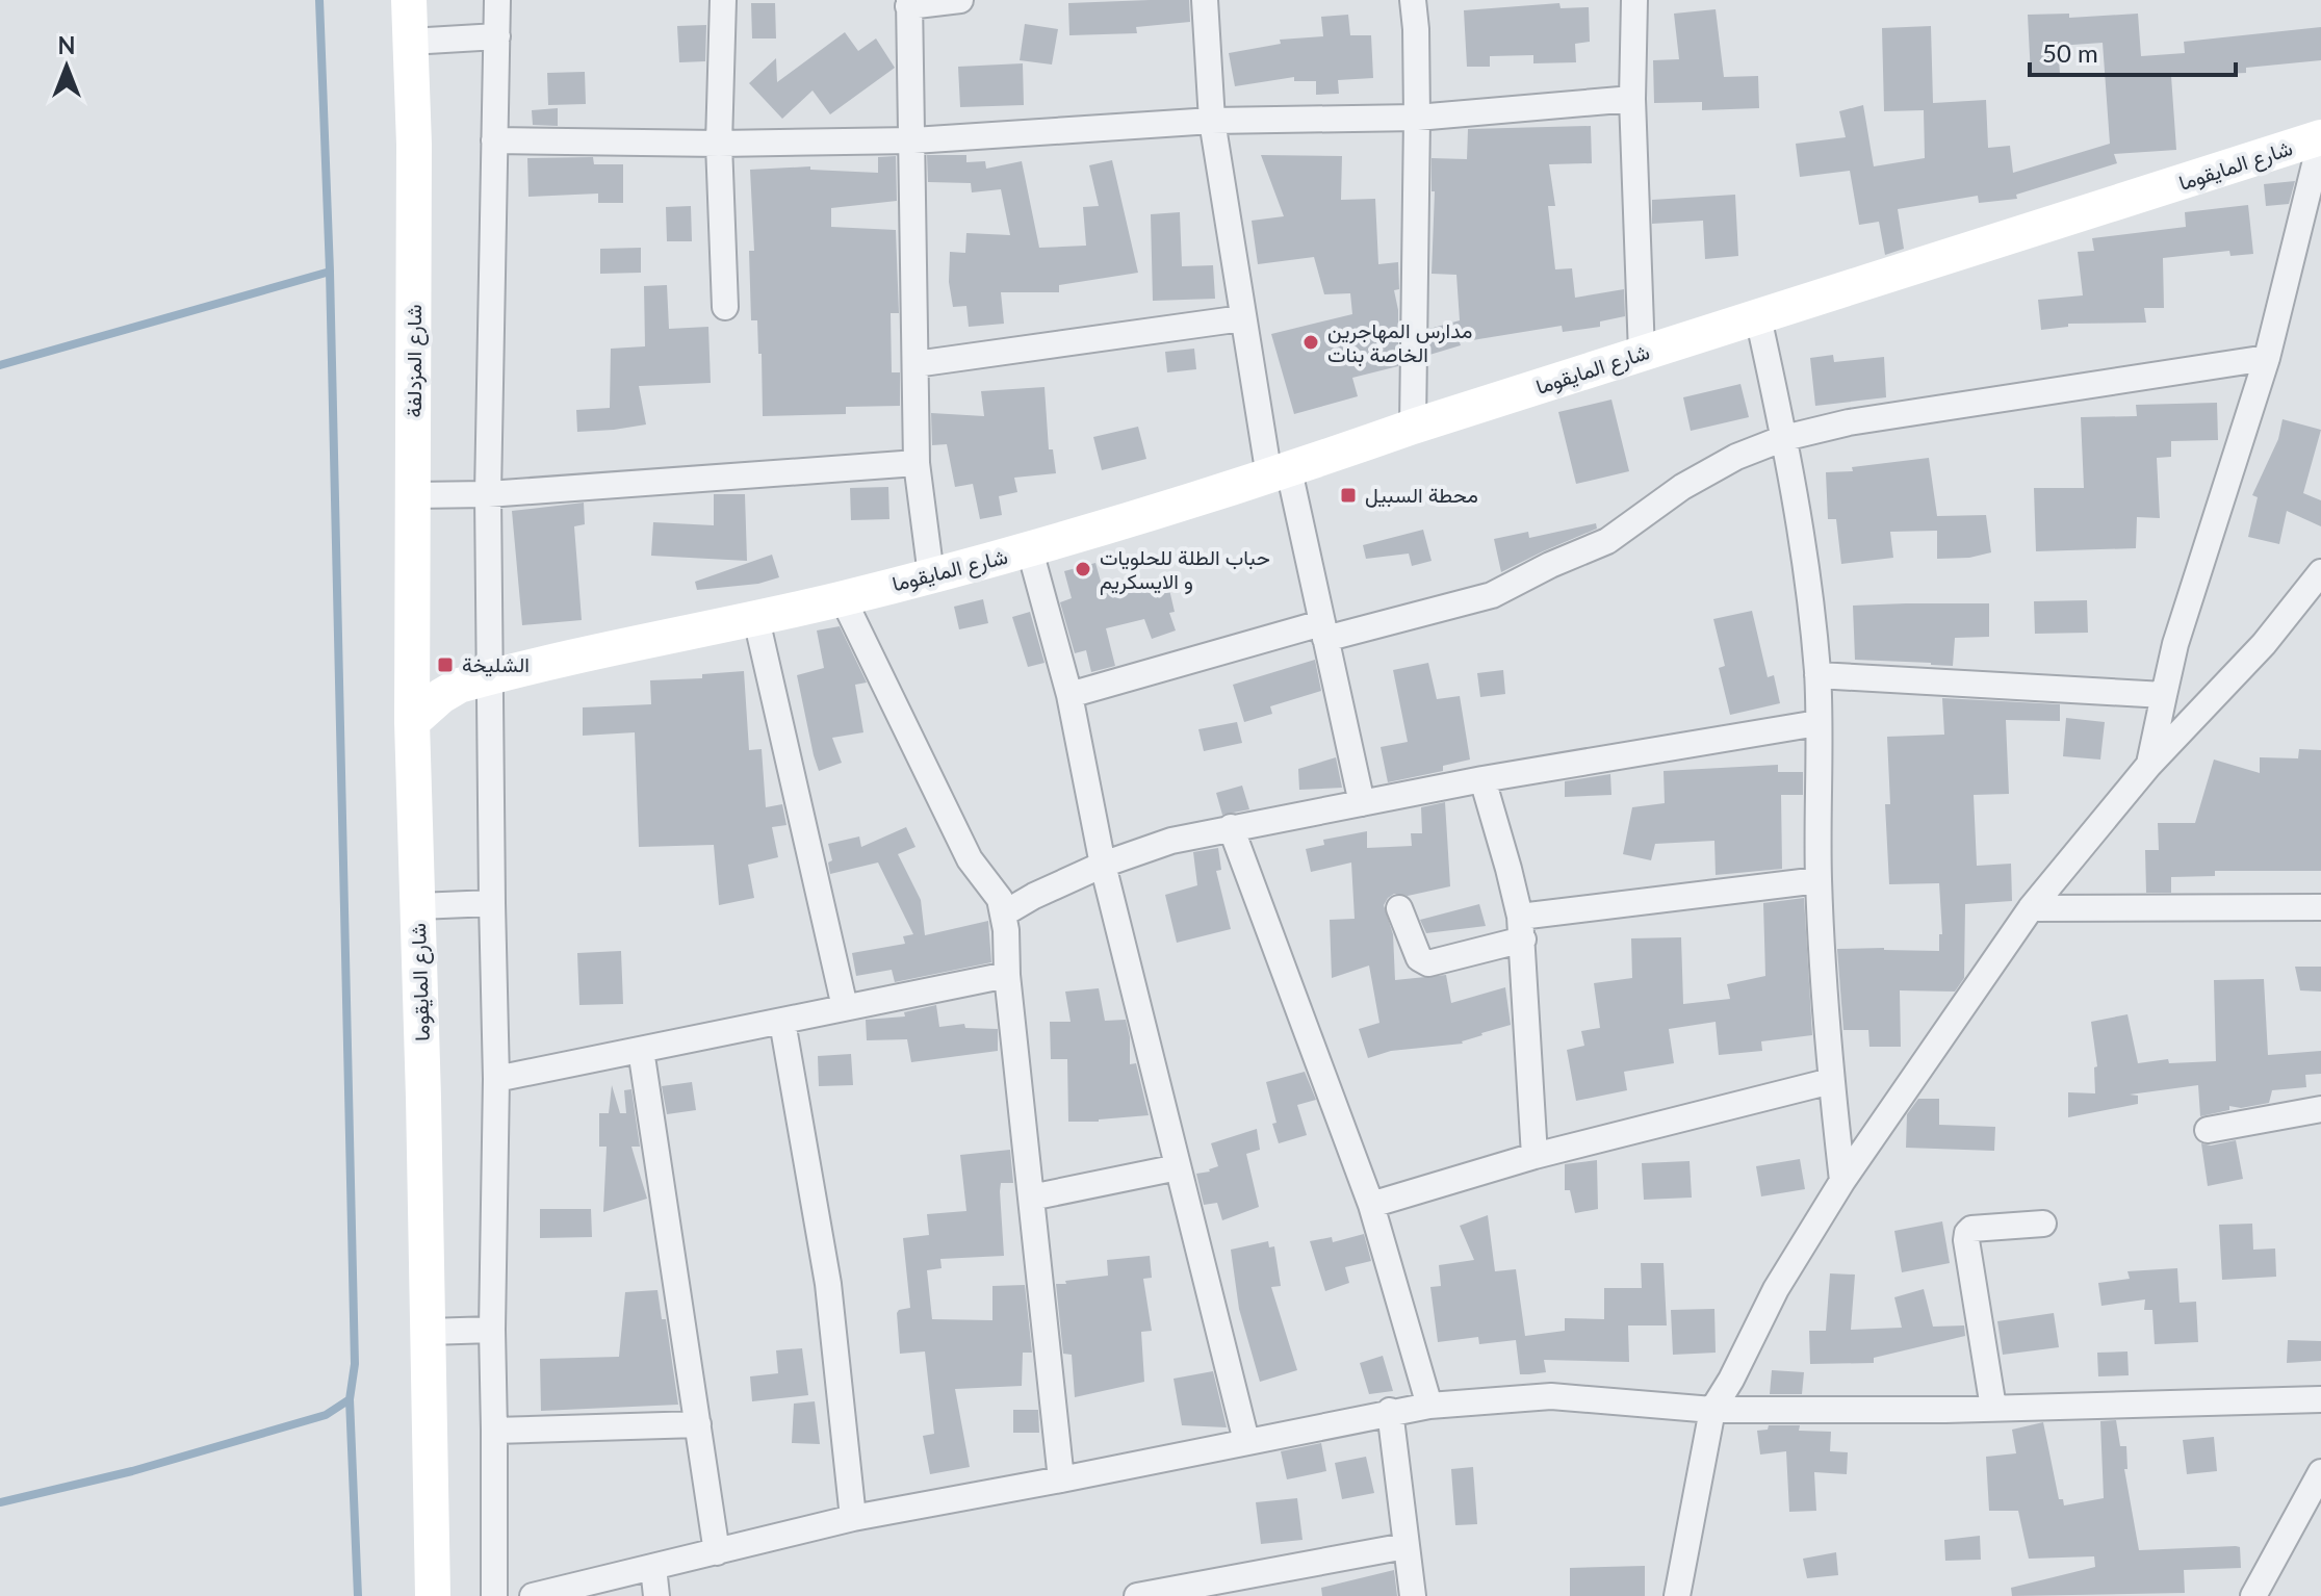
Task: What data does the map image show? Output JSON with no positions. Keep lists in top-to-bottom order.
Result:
{
  "streets": {
    "street": ["شارع المايقوما", "شارع المزدلفة"]
  },
  "crossings": [
    ["شارع المايقوما", "شارع المزدلفة"]
  ],
  "places": {
    "other": ["مدارس المهاجرين الخاصة بنات", "حباب الطلة للحلويات و الايسكريم"],
    "transit": ["محطة السبيل", "الشليخة"]
  },
  "scale_bar": "50 m",
  "north": "top"
}
